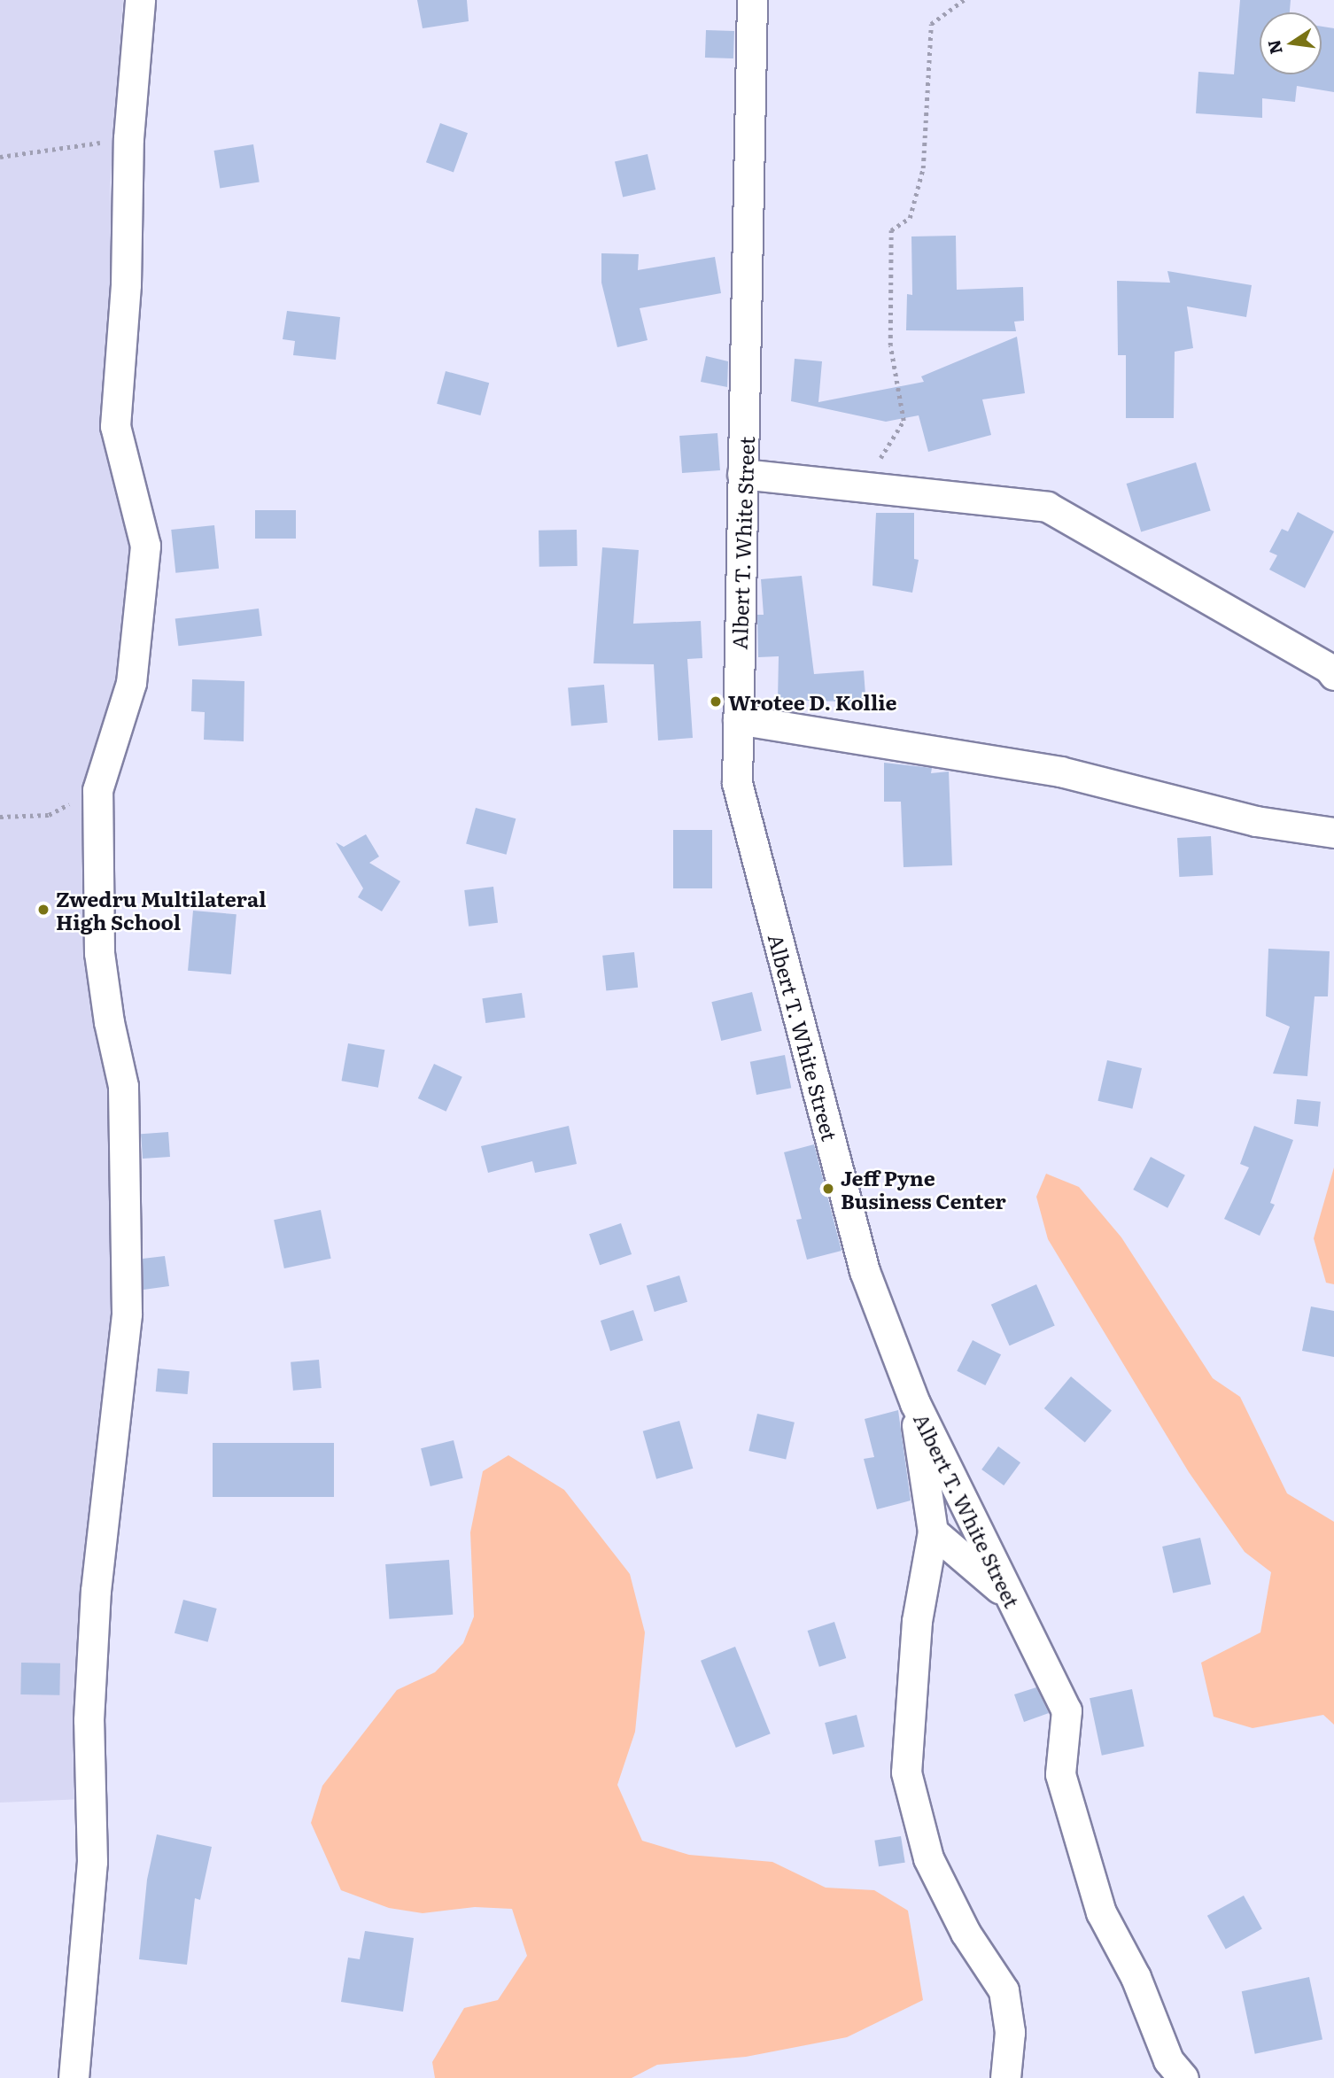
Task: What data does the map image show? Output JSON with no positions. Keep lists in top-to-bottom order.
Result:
{
  "streets": {
    "street": ["Albert T. White Street"]
  },
  "places": ["Wrotee D. Kollie", "Zwedru Multilateral High School", "Jeff Pyne Business Center"],
  "north": "left"
}
